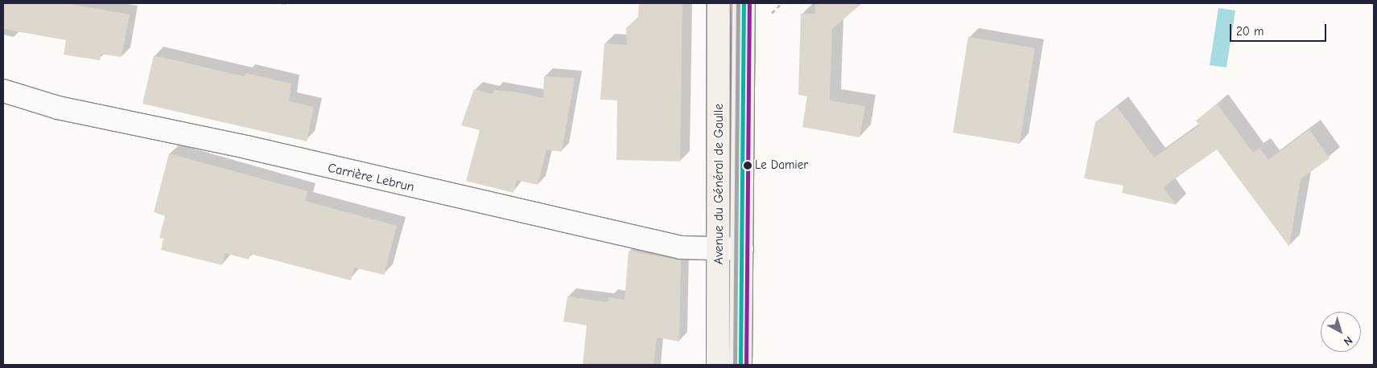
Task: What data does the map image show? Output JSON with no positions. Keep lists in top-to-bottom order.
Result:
{
  "streets": {
    "main road": ["Avenue du Général de Gaulle"],
    "street": ["Carrière Lebrun"]
  },
  "crossings": [
    ["Carrière Lebrun", "Avenue du Général de Gaulle"]
  ],
  "places": ["Le Damier"],
  "scale_bar": "20 m",
  "north": "bottom right"
}
